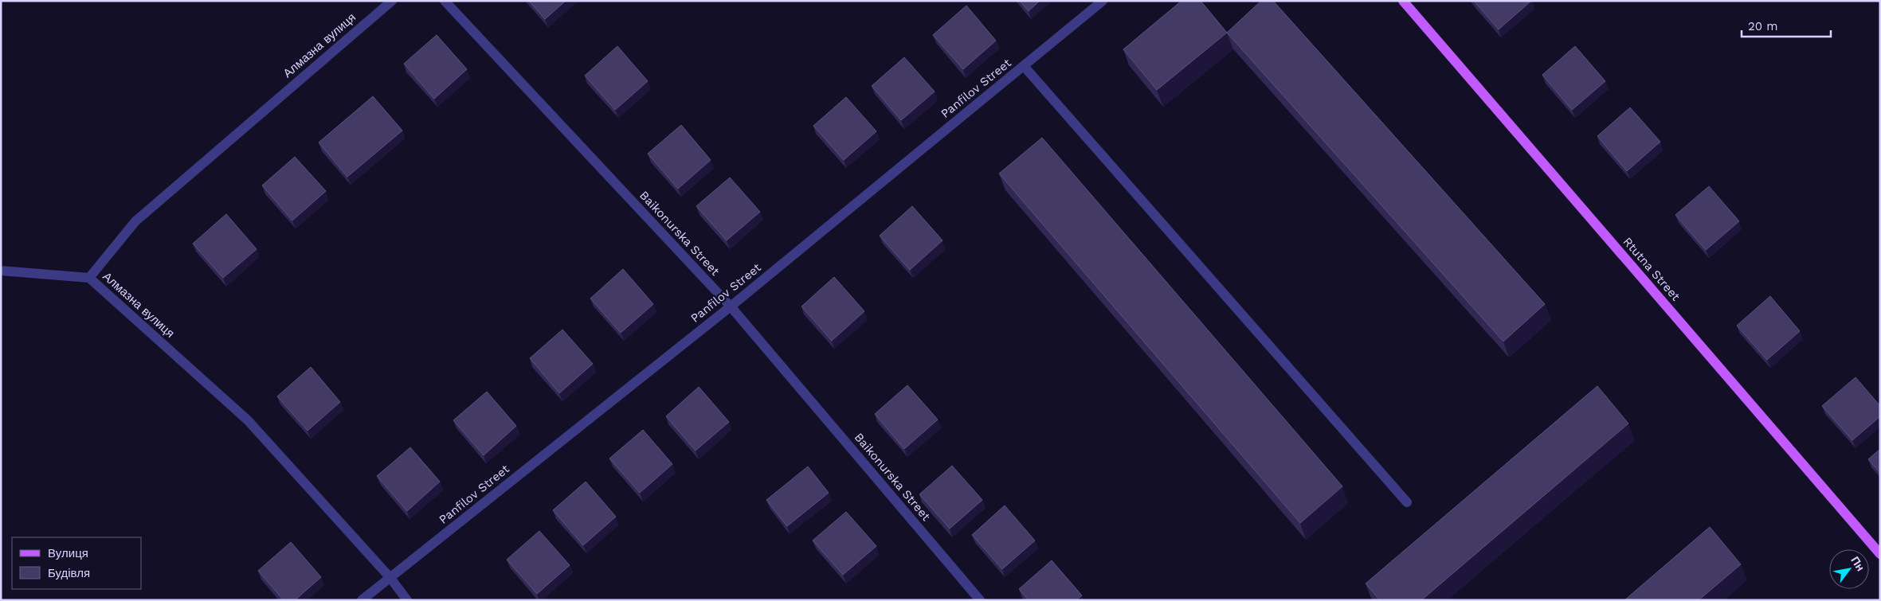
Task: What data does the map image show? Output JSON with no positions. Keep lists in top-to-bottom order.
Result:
{
  "streets": {
    "main road": ["Rtutna Street"],
    "street": ["Алмазна вулиця", "Panfilov Street", "Baikonurska Street"]
  },
  "crossings": [
    ["Алмазна вулиця", "Panfilov Street"],
    ["Panfilov Street", "Baikonurska Street"]
  ],
  "legend": ["Вулиця", "Будівля"],
  "scale_bar": "20 m",
  "north": "top right"
}
